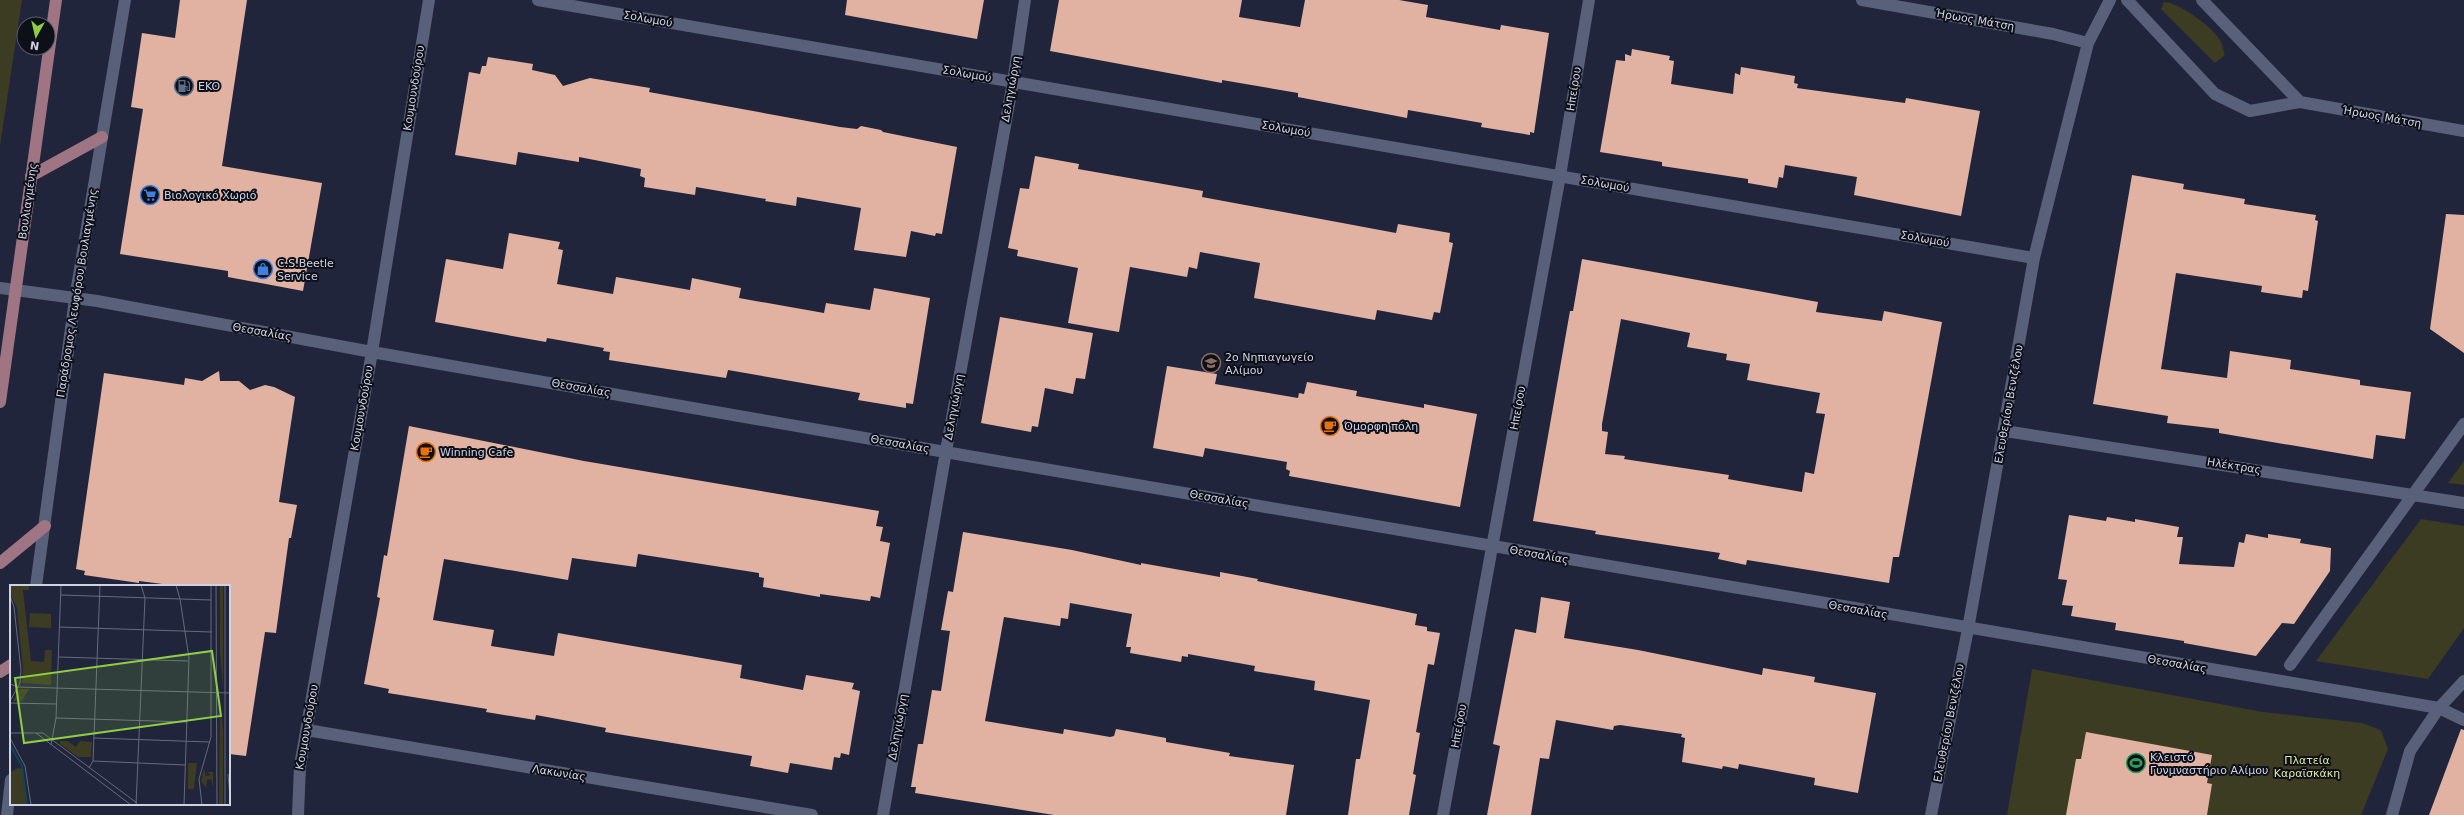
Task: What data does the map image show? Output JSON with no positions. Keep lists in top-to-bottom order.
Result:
{
  "streets": {
    "main road": ["Βουλιαγμένης"],
    "street": [
      "Σολωμού",
      "Ήρωος Μάτση",
      "Κουμουνδούρου",
      "Δεληγιώργη",
      "Ηπείρου",
      "Παράδρομος Λεωφόρου Βουλιαγμένης",
      "Θεσσαλίας",
      "Ελευθερίου Βενιζέλου",
      "Ηλέκτρας",
      "Λακωνίας"
    ]
  },
  "crossings": [
    ["Σολωμού", "Δεληγιώργη"],
    ["Σολωμού", "Ηπείρου"],
    ["Σολωμού", "Ελευθερίου Βενιζέλου"],
    ["Ήρωος Μάτση", "Ελευθερίου Βενιζέλου"],
    ["Κουμουνδούρου", "Θεσσαλίας"],
    ["Κουμουνδούρου", "Λακωνίας"],
    ["Δεληγιώργη", "Θεσσαλίας"],
    ["Ηπείρου", "Θεσσαλίας"],
    ["Βουλιαγμένης", "Θεσσαλίας"],
    ["Παράδρομος Λεωφόρου Βουλιαγμένης", "Θεσσαλίας"],
    ["Θεσσαλίας", "Ελευθερίου Βενιζέλου"],
    ["Ελευθερίου Βενιζέλου", "Ηλέκτρας"]
  ],
  "parks": ["Πλατεία Καραϊσκάκη"],
  "places": {
    "fuel station": ["EKO"],
    "supermarket": ["Βιολογικό Χωριό"],
    "shop": ["C.S.Beetle Service"],
    "school or university": ["2ο Νηπιαγωγείο Αλίμου"],
    "cafe": ["Όμορφη πόλη", "Winning Cafe"],
    "sports": ["Κλειστό Γυνμναστήριο Αλίμου"]
  },
  "north": "bottom"
}
